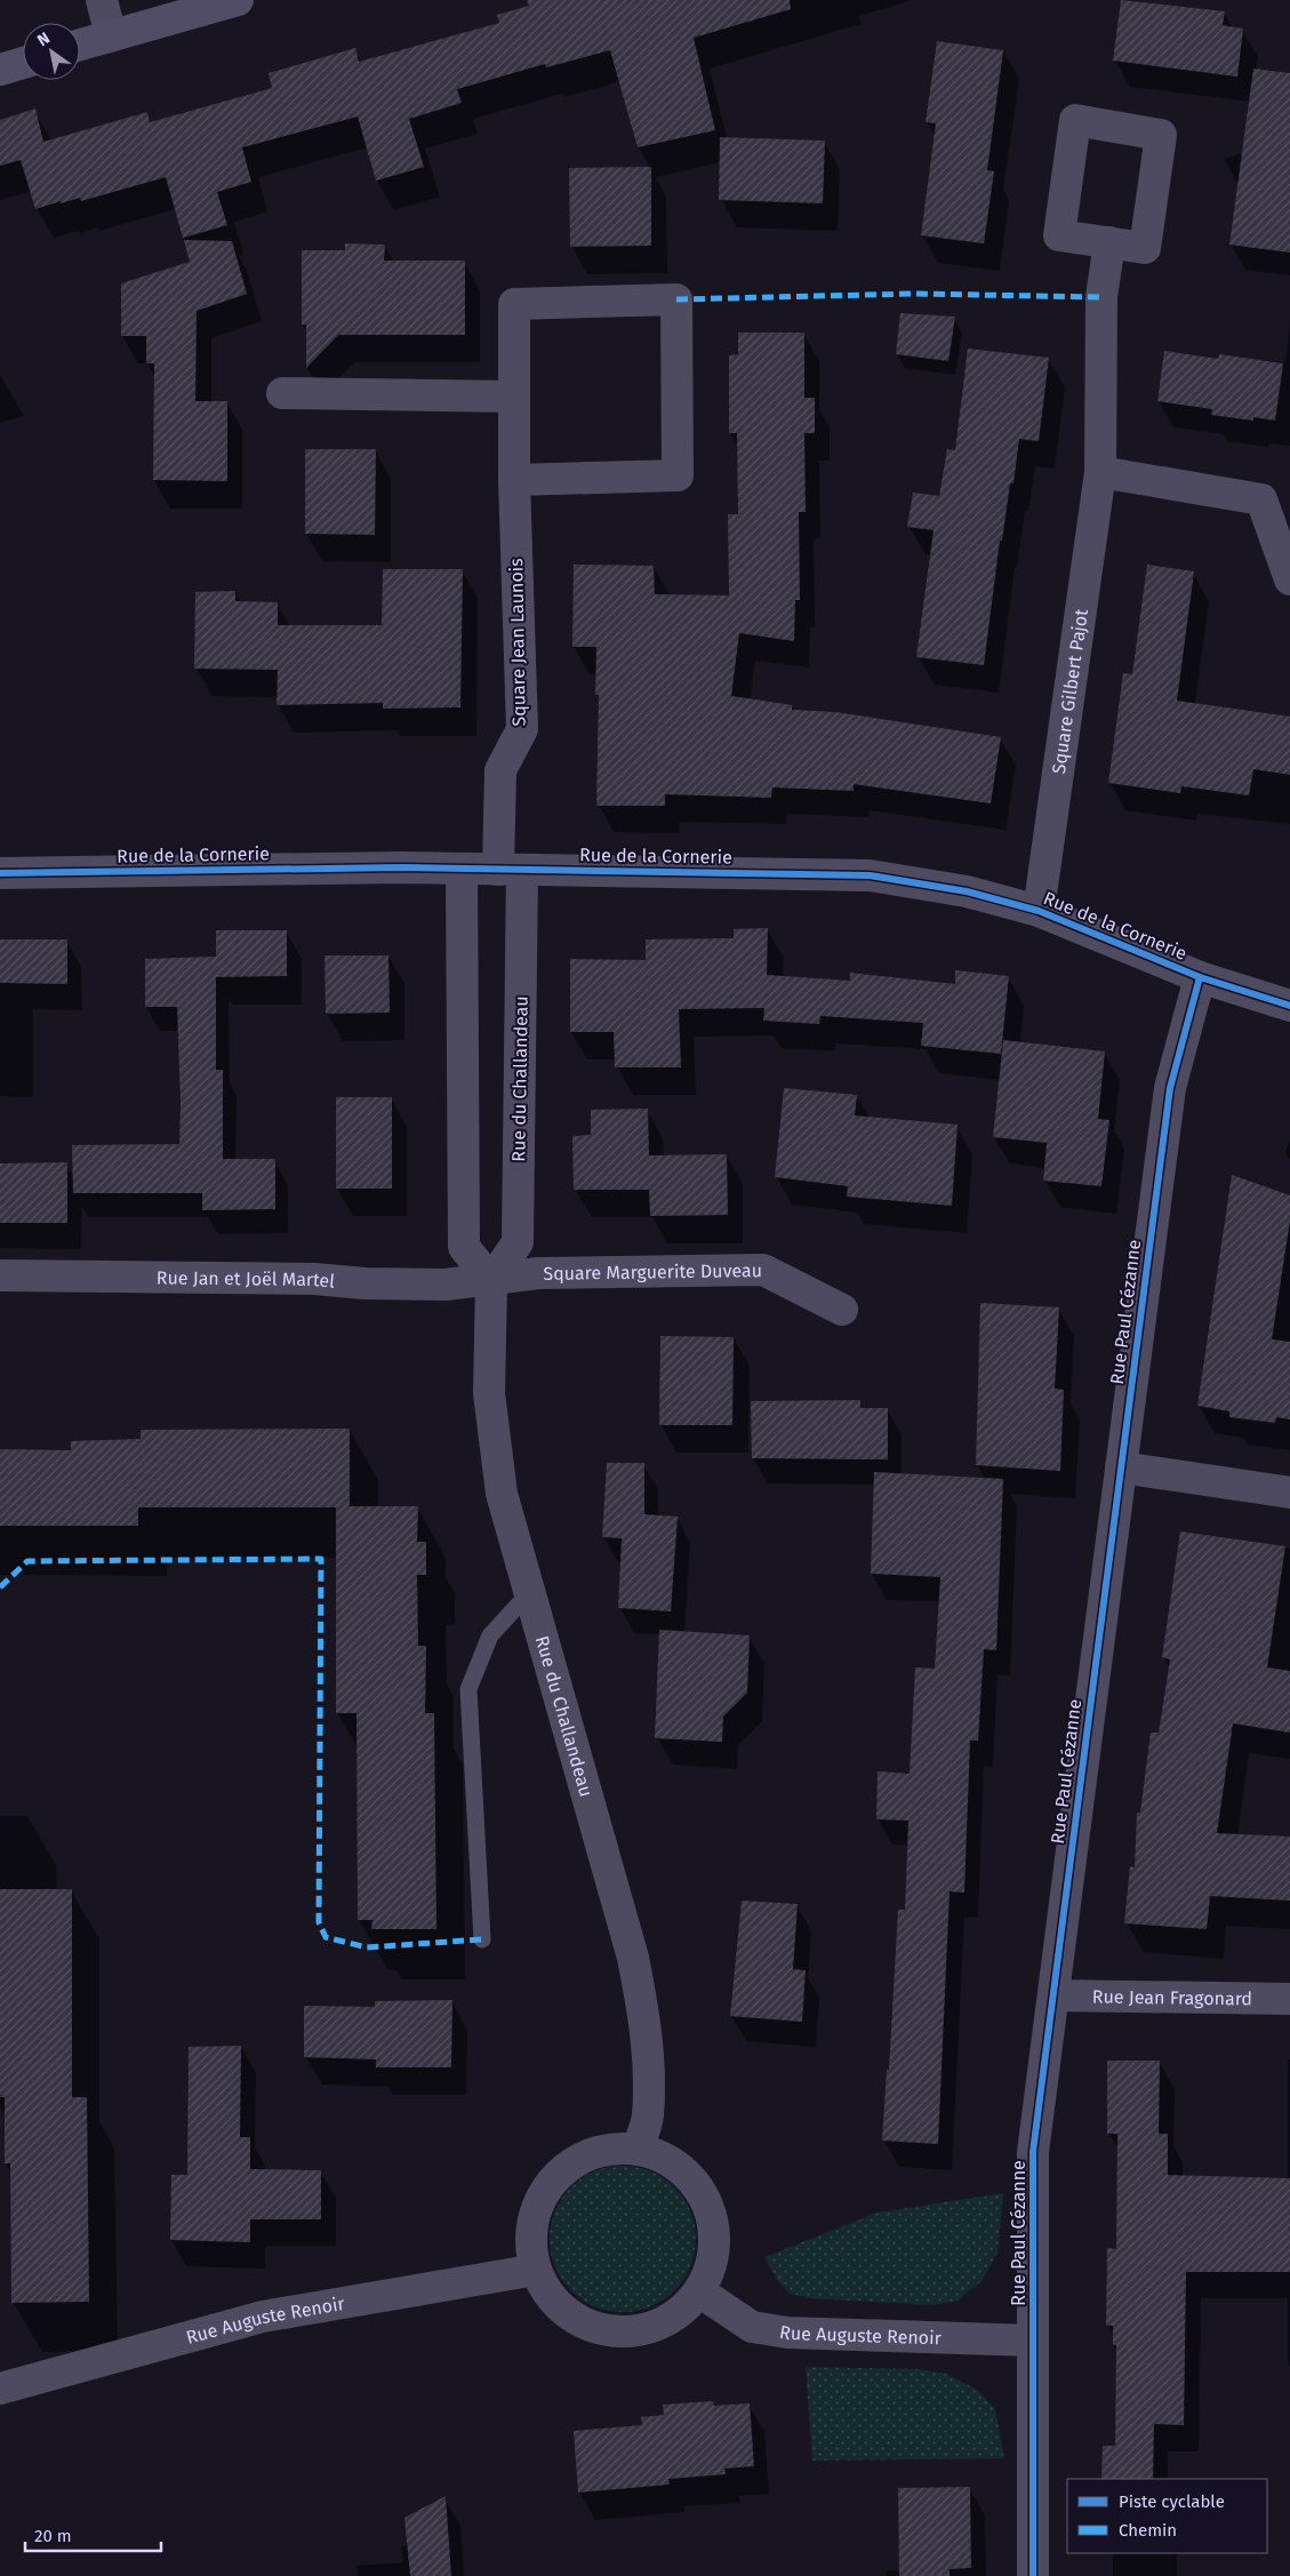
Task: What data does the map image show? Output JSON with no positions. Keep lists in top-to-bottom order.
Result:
{
  "streets": {
    "street": [
      "Square Jean Launois",
      "Square Gilbert Pajot",
      "Rue de la Cornerie",
      "Rue du Challandeau",
      "Square Marguerite Duveau",
      "Rue Jan et Joël Martel",
      "Rue Paul Cézanne",
      "Rue Jean Fragonard",
      "Rue Auguste Renoir"
    ]
  },
  "crossings": [
    ["Square Jean Launois", "Rue de la Cornerie"],
    ["Square Jean Launois", "Rue du Challandeau"],
    ["Square Gilbert Pajot", "Rue de la Cornerie"],
    ["Rue de la Cornerie", "Rue du Challandeau"],
    ["Rue de la Cornerie", "Rue Paul Cézanne"],
    ["Rue du Challandeau", "Square Marguerite Duveau"],
    ["Rue du Challandeau", "Rue Jan et Joël Martel"],
    ["Rue du Challandeau", "Rue Auguste Renoir"],
    ["Square Marguerite Duveau", "Rue Jan et Joël Martel"],
    ["Rue Paul Cézanne", "Rue Jean Fragonard"],
    ["Rue Paul Cézanne", "Rue Auguste Renoir"]
  ],
  "legend": ["Piste cyclable", "Chemin"],
  "scale_bar": "20 m",
  "north": "top left"
}
